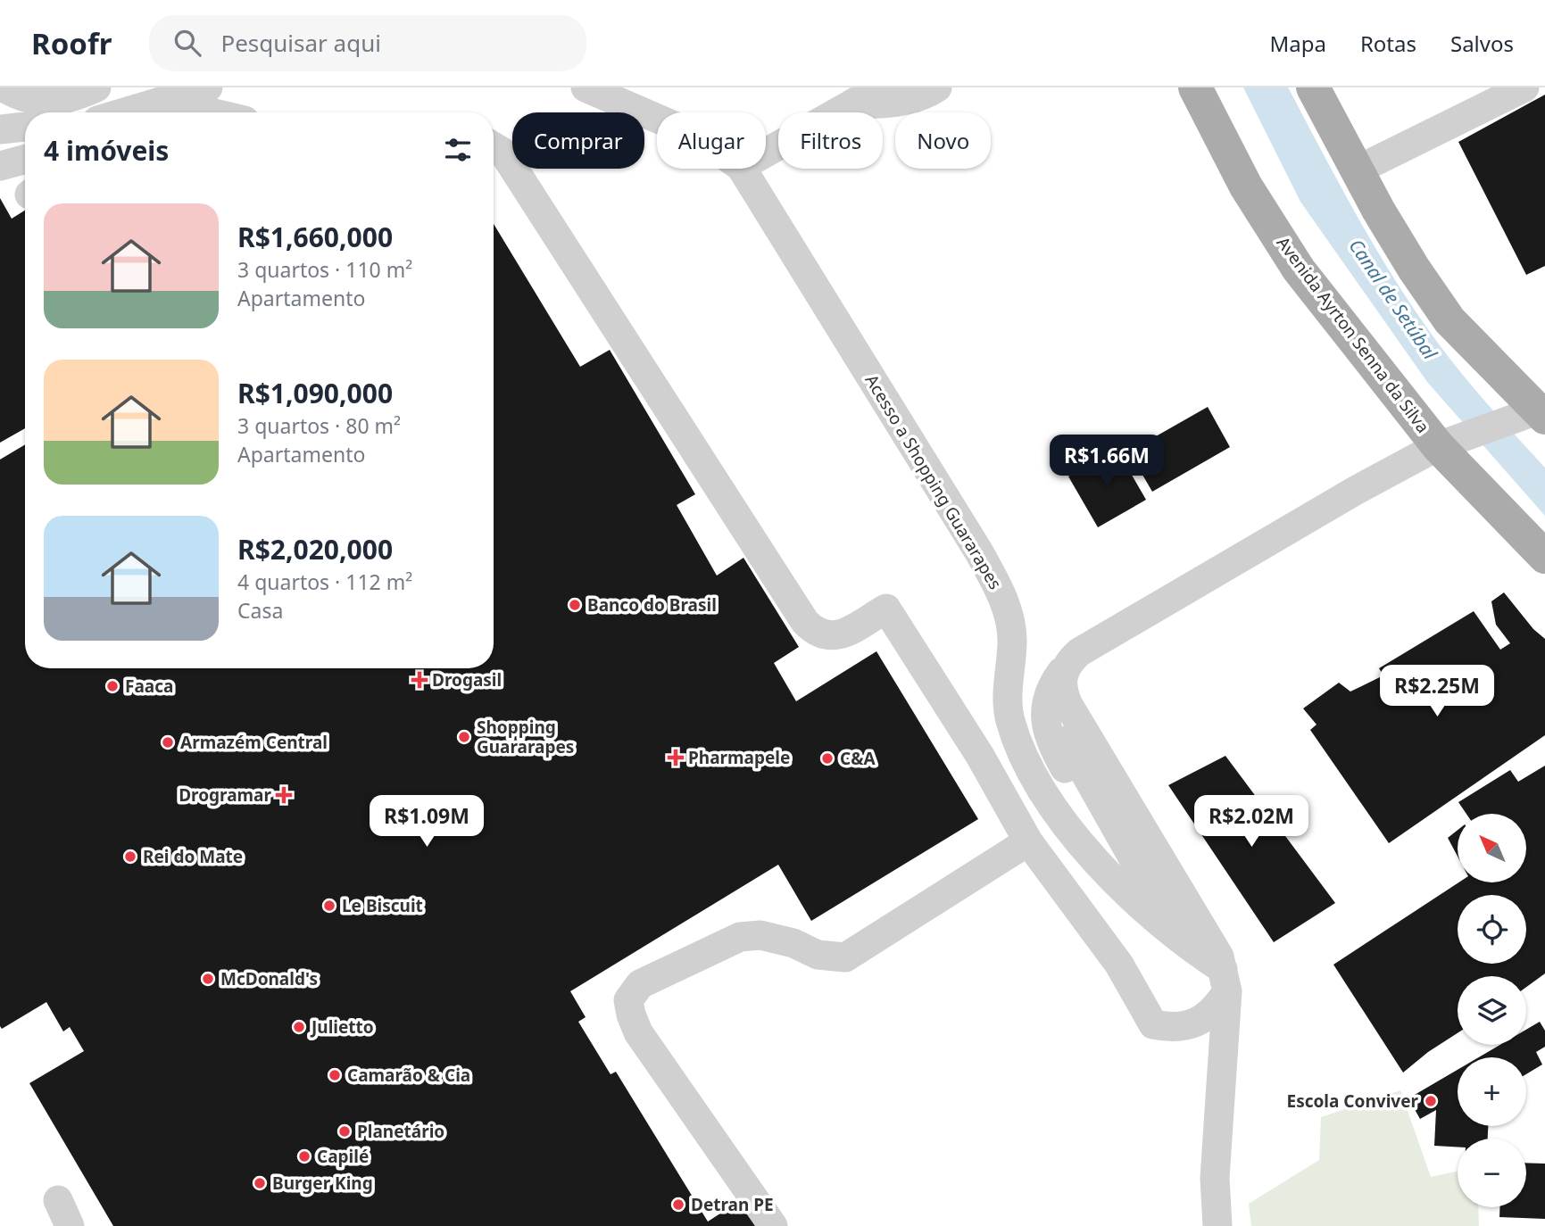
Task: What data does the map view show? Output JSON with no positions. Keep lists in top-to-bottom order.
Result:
{
  "streets": {
    "main road": ["Avenida Ayrton Senna da Silva"],
    "lane": ["Acesso a Shopping Guararapes"]
  },
  "water": ["Canal de Setúbal"],
  "places": {
    "other": [
      "Banco do Brasil",
      "Faaca",
      "Shopping Guararapes",
      "Armazém Central",
      "C&A",
      "Rei do Mate",
      "Le Biscuit",
      "McDonald's",
      "Julietto",
      "Camarão & Cia",
      "Escola Conviver",
      "Planetário",
      "Capilé",
      "Burger King",
      "Detran PE"
    ],
    "health": ["Drogasil", "Pharmapele", "Drogramar"]
  },
  "north": "top left",
  "page": {
    "header": "Roofr",
    "search": "Pesquisar aqui",
    "nav": ["Mapa", "Rotas", "Salvos"],
    "chip": [
      "Comprar",
      "Alugar",
      "Filtros",
      "Novo"
    ],
    "heading": "4 imóveis",
    "list": [
      {
        "name": "R$1,660,000",
        "note": "3 quartos · 110 m² · Apartamento"
      },
      {
        "name": "R$1,090,000",
        "note": "3 quartos · 80 m² · Apartamento"
      },
      {
        "name": "R$2,020,000",
        "note": "4 quartos · 112 m² · Casa"
      }
    ],
    "price": [
      "R$1.66M",
      "R$2.25M",
      "R$1.09M",
      "R$2.02M"
    ],
    "map_buttons": ["+", "−"]
  }
}
